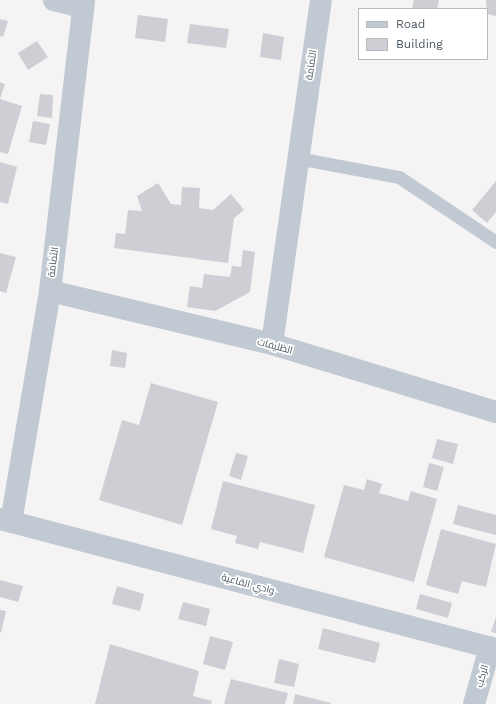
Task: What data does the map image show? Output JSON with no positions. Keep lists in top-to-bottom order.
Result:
{
  "streets": {
    "street": [
      "الثمامة",
      "الظليفات",
      "وادي القاعية",
      "الركب"
    ]
  },
  "crossings": [
    ["الثمامة", "الظليفات"],
    ["الثمامة", "وادي القاعية"],
    ["وادي القاعية", "الركب"]
  ],
  "legend": ["Road", "Building"]
}
